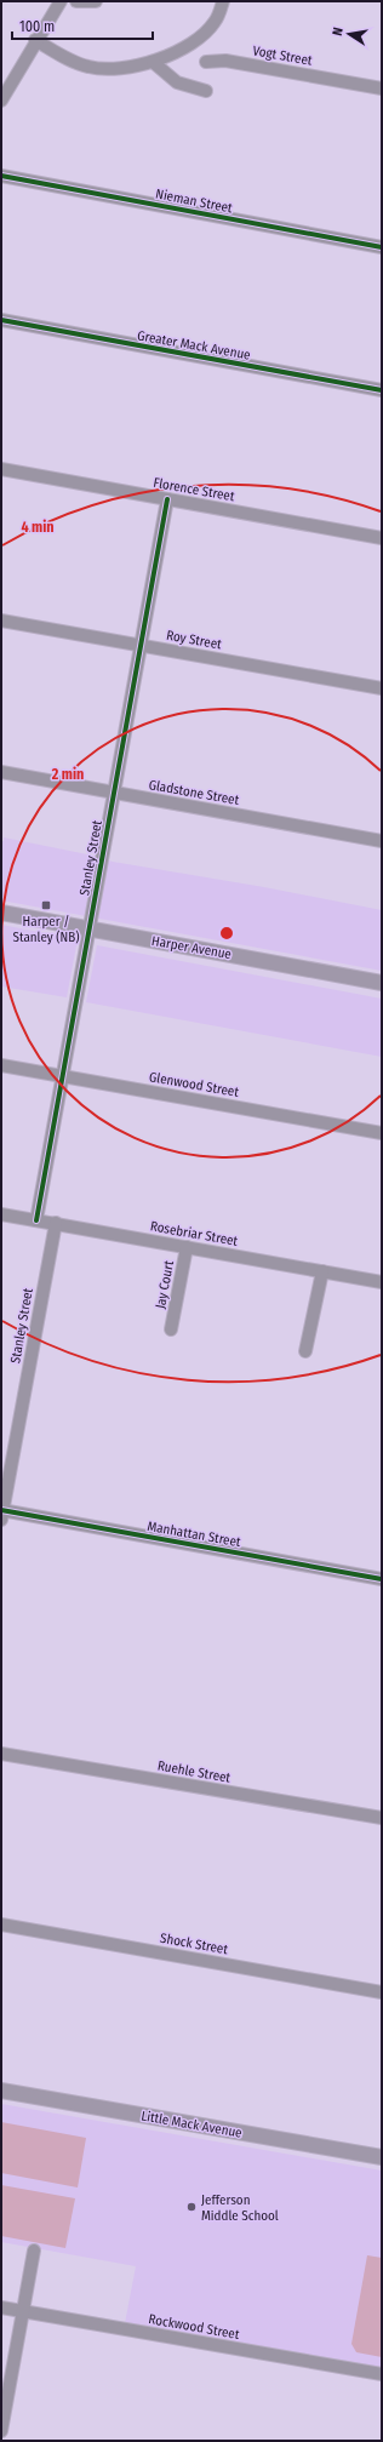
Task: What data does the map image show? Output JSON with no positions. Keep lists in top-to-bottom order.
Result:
{
  "streets": {
    "main road": ["Harper Avenue", "Little Mack Avenue"],
    "street": [
      "Vogt Street",
      "Nieman Street",
      "Greater Mack Avenue",
      "Florence Street",
      "Roy Street",
      "Gladstone Street",
      "Stanley Street",
      "Glenwood Street",
      "Rosebriar Street",
      "Jay Court",
      "Manhattan Street",
      "Ruehle Street",
      "Shock Street",
      "Rockwood Street"
    ]
  },
  "crossings": [
    ["Florence Street", "Stanley Street"],
    ["Roy Street", "Stanley Street"],
    ["Gladstone Street", "Stanley Street"],
    ["Stanley Street", "Harper Avenue"],
    ["Stanley Street", "Glenwood Street"],
    ["Stanley Street", "Rosebriar Street"],
    ["Stanley Street", "Manhattan Street"],
    ["Rosebriar Street", "Jay Court"]
  ],
  "places": {
    "transit": ["Harper / Stanley (NB)"],
    "other": ["Jefferson Middle School"]
  },
  "scale_bar": "100 m",
  "north": "left",
  "rings": ["4 min", "2 min"]
}
